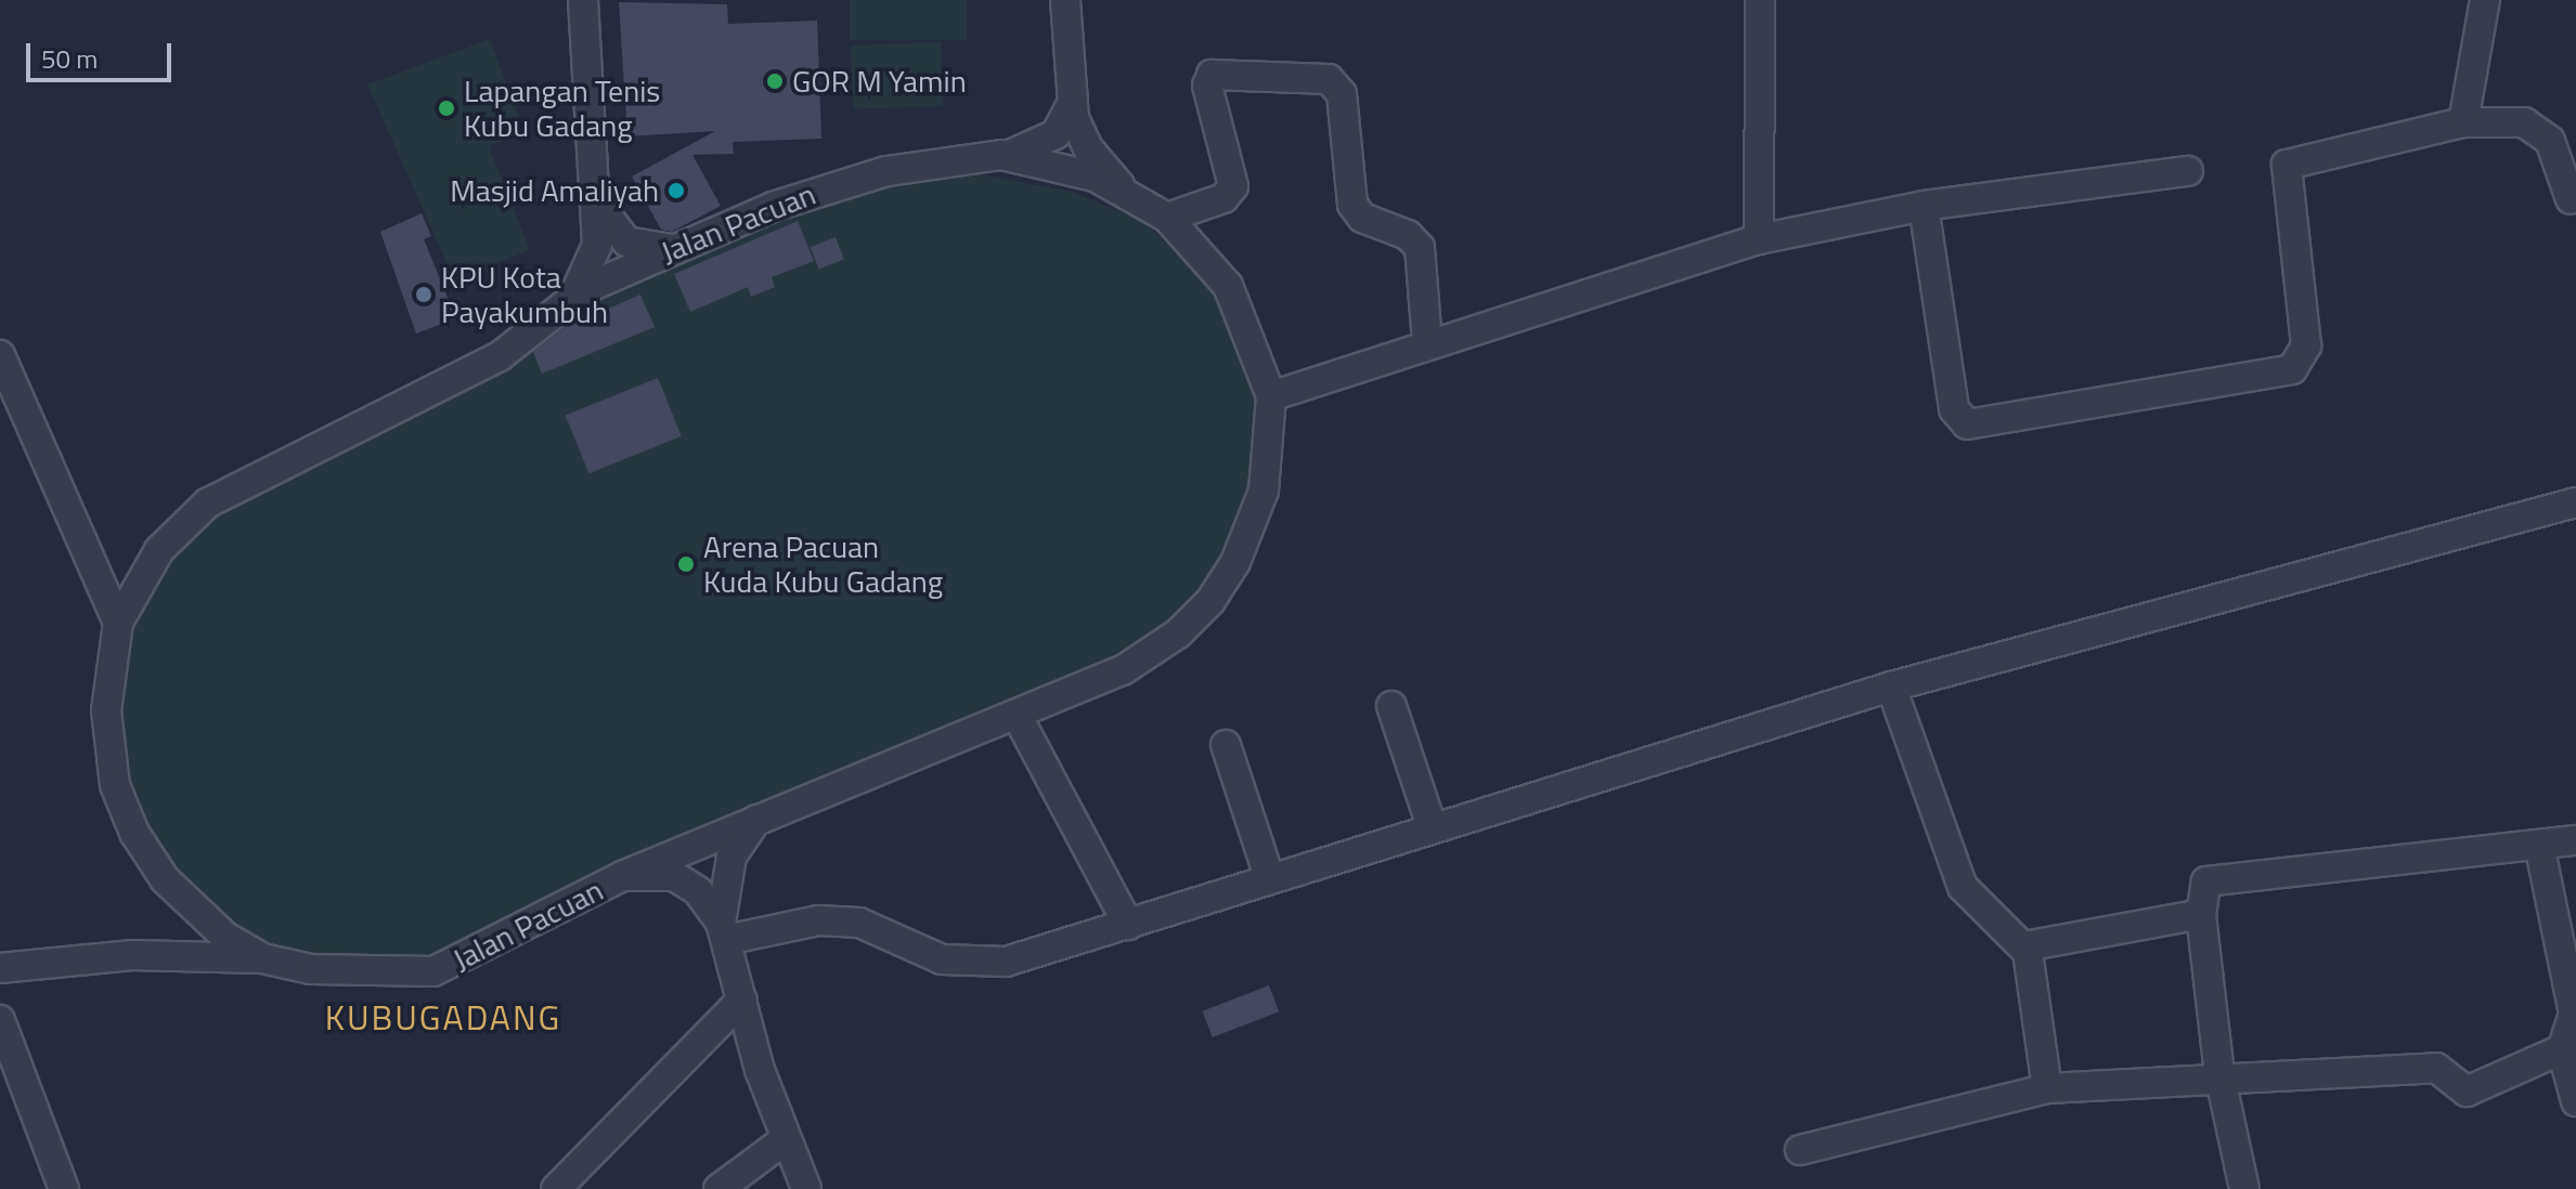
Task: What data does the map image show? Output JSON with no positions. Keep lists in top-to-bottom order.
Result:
{
  "streets": {
    "street": ["Jalan Pacuan"]
  },
  "districts": ["KUBUGADANG"],
  "places": [
    "GOR M Yamin",
    "Lapangan Tenis Kubu Gadang",
    "Masjid Amaliyah",
    "KPU Kota Payakumbuh",
    "Arena Pacuan Kuda Kubu Gadang"
  ],
  "scale_bar": "50 m"
}
